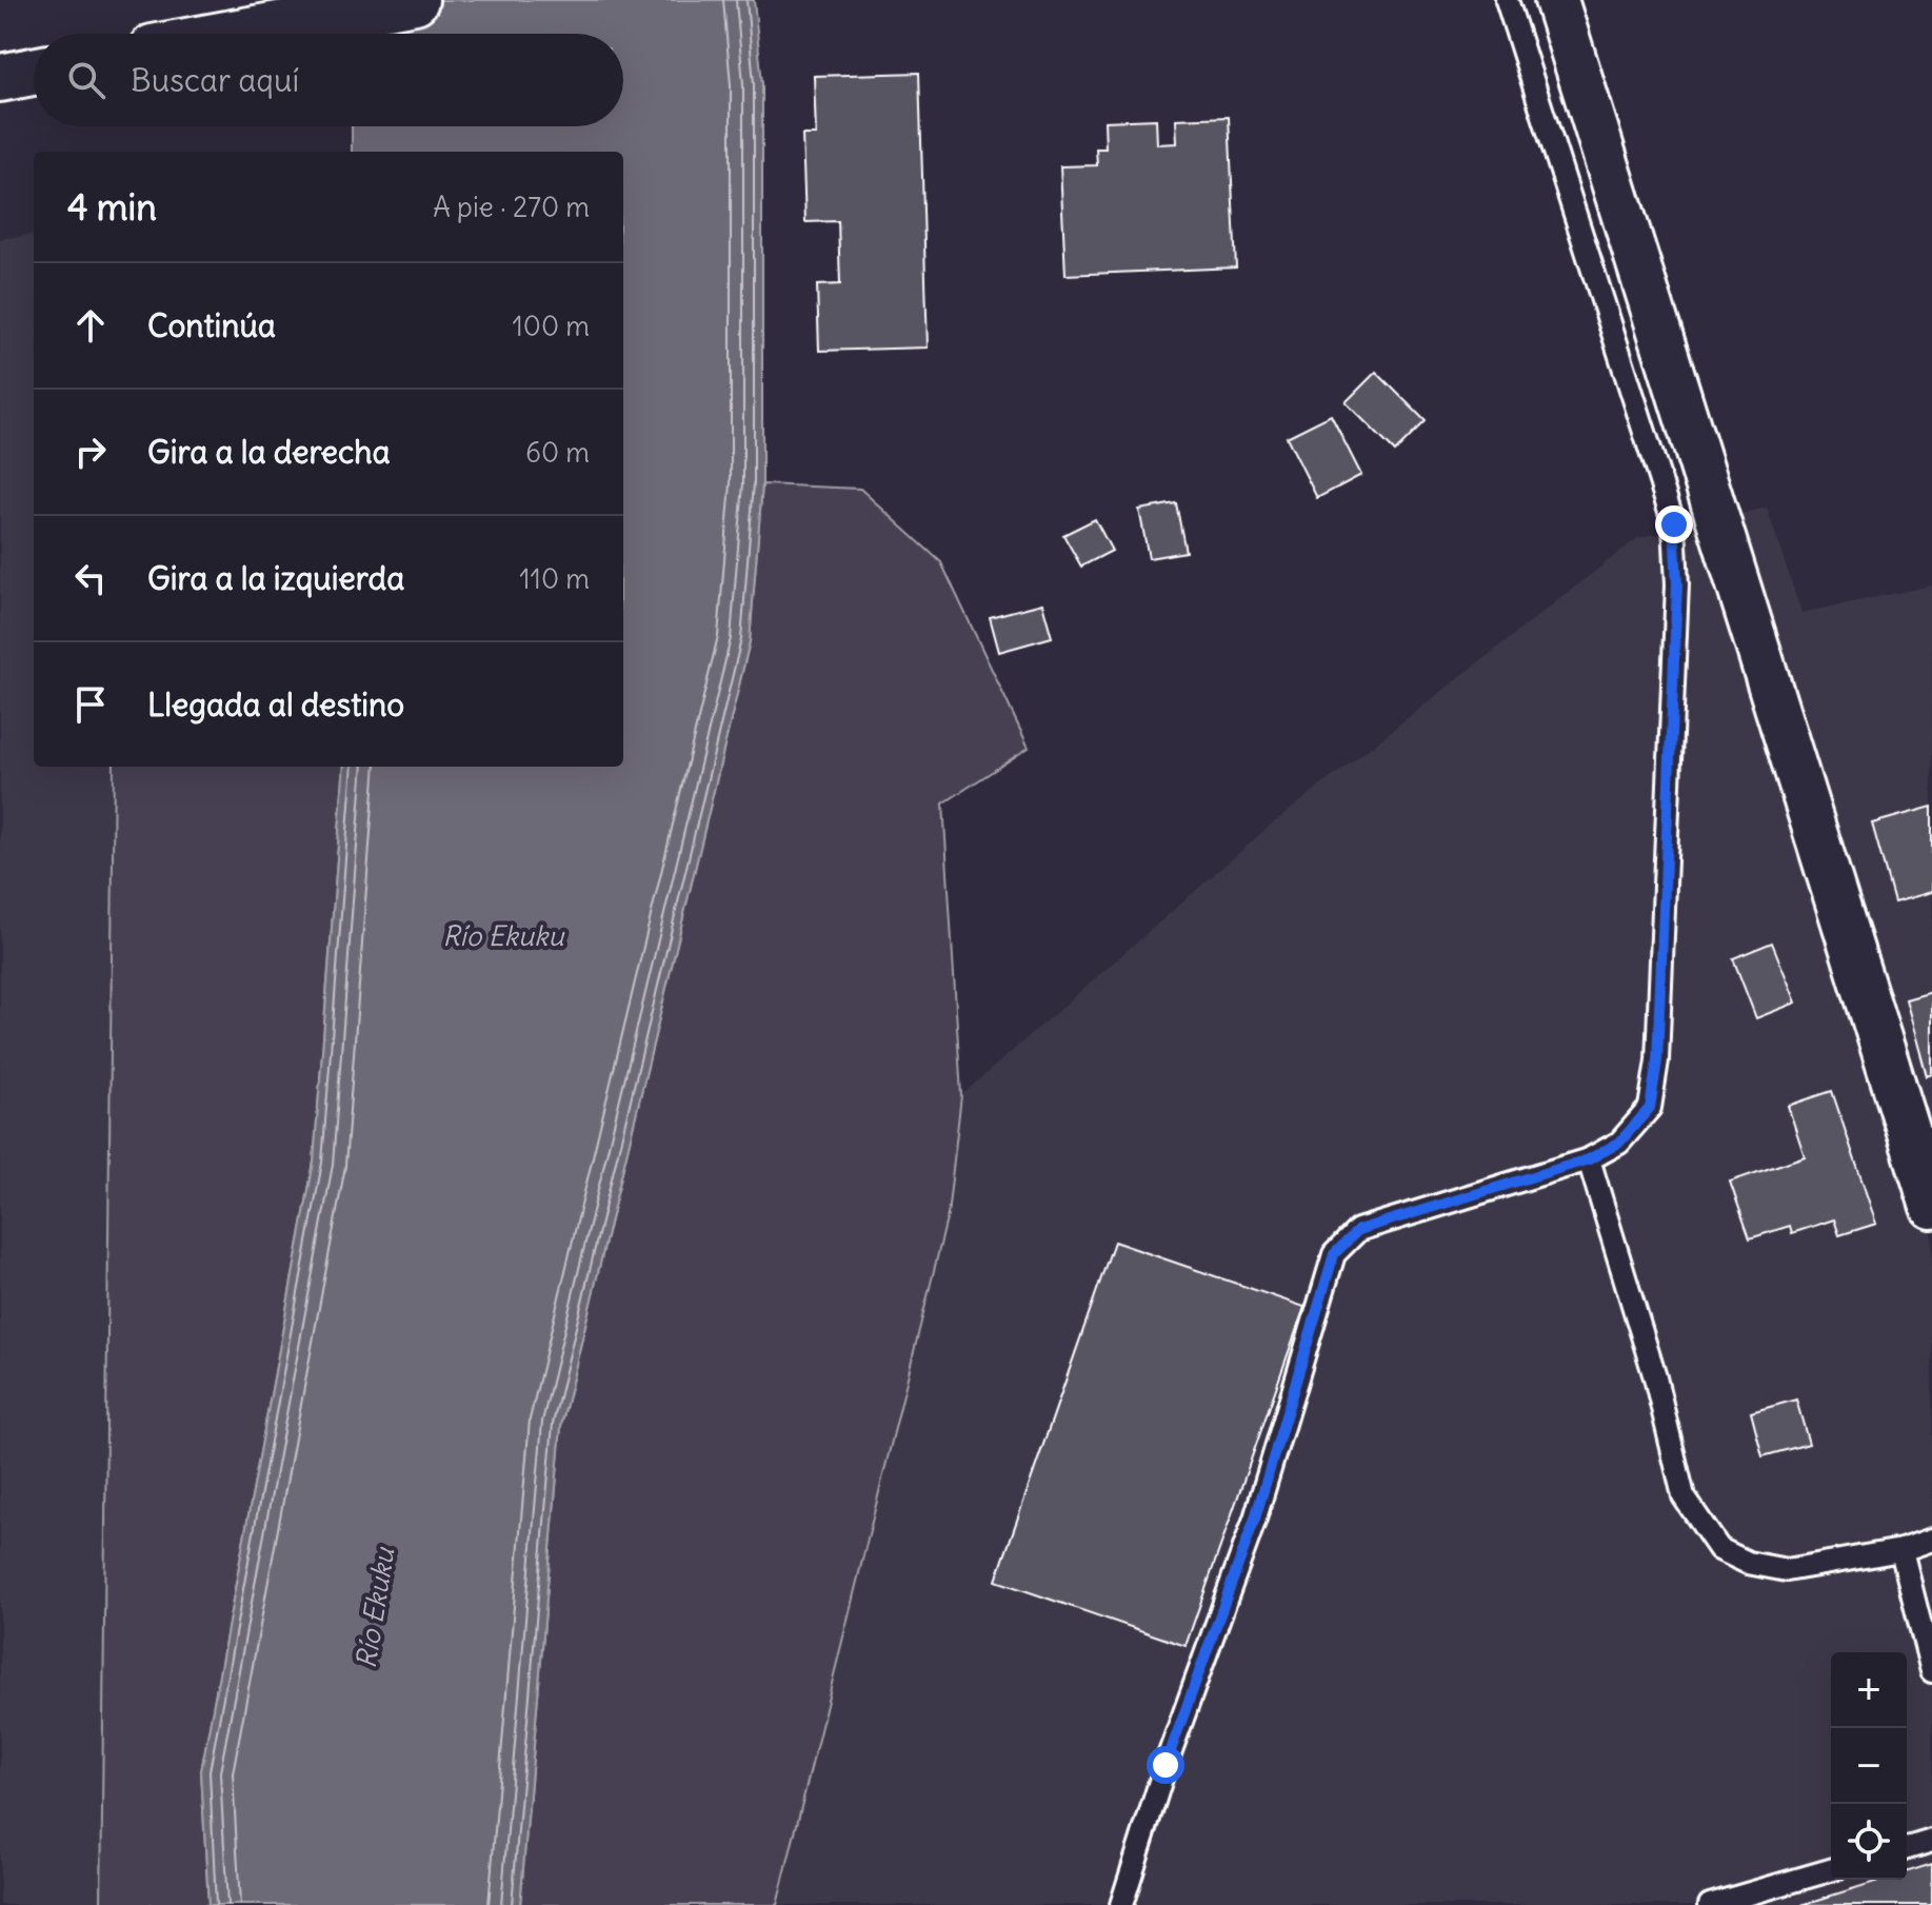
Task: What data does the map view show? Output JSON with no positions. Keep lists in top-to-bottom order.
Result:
{
  "water": ["Río Ekuku"],
  "page": {
    "search": "Buscar aquí",
    "heading": ["4 min", "A pie · 270 m"],
    "list": [
      ["Continúa", "100 m"],
      ["Gira a la derecha", "60 m"],
      ["Gira a la izquierda", "110 m"],
      "Llegada al destino"
    ],
    "map_buttons": ["+", "−"]
  }
}
